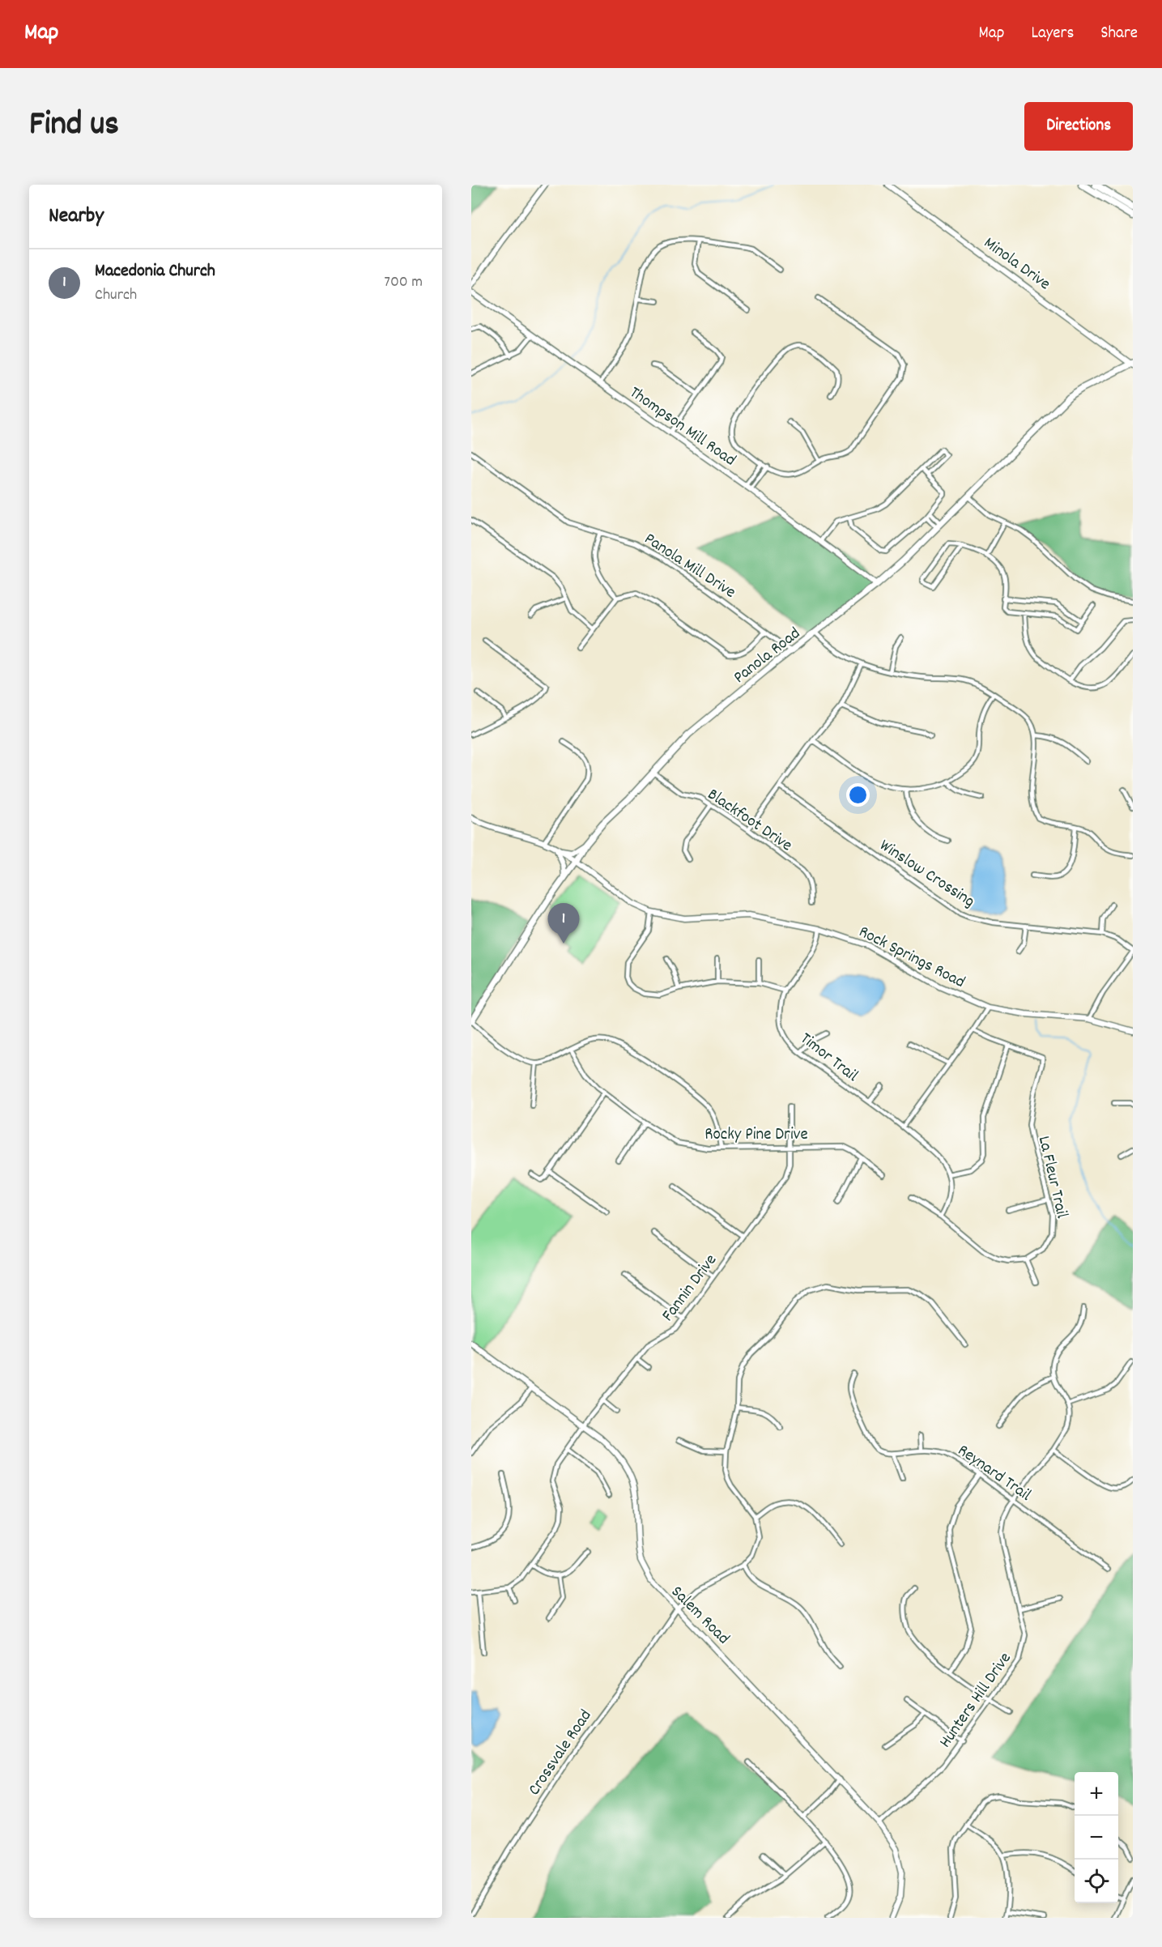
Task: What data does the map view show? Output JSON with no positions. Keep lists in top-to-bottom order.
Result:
{
  "streets": {
    "main road": ["Panola Road"],
    "street": [
      "Minola Drive",
      "Thompson Mill Road",
      "Panola Mill Drive",
      "Blackfoot Drive",
      "Winslow Crossing",
      "Rock Springs Road",
      "Timor Trail",
      "Rocky Pine Drive",
      "La Fleur Trail",
      "Fannin Drive",
      "Reynard Trail",
      "Salem Road",
      "Hunters Hill Drive",
      "Crossvale Road"
    ]
  },
  "crossings": [
    ["Minola Drive", "Panola Road"],
    ["Thompson Mill Road", "Panola Road"],
    ["Panola Mill Drive", "Panola Road"],
    ["Panola Road", "Blackfoot Drive"],
    ["Panola Road", "Rock Springs Road"],
    ["Rocky Pine Drive", "Fannin Drive"],
    ["Fannin Drive", "Salem Road"],
    ["Reynard Trail", "Hunters Hill Drive"],
    ["Salem Road", "Hunters Hill Drive"],
    ["Salem Road", "Crossvale Road"]
  ],
  "page": {
    "header": "Map",
    "nav": ["Map", "Layers", "Share"],
    "title": "Find us",
    "buttons": "Directions",
    "heading": "Nearby",
    "list": [
      {
        "mark": "1",
        "name": "Macedonia Church",
        "note": "Church",
        "value": "700 m"
      }
    ],
    "pins": "1",
    "map_buttons": ["+", "−"]
  }
}
